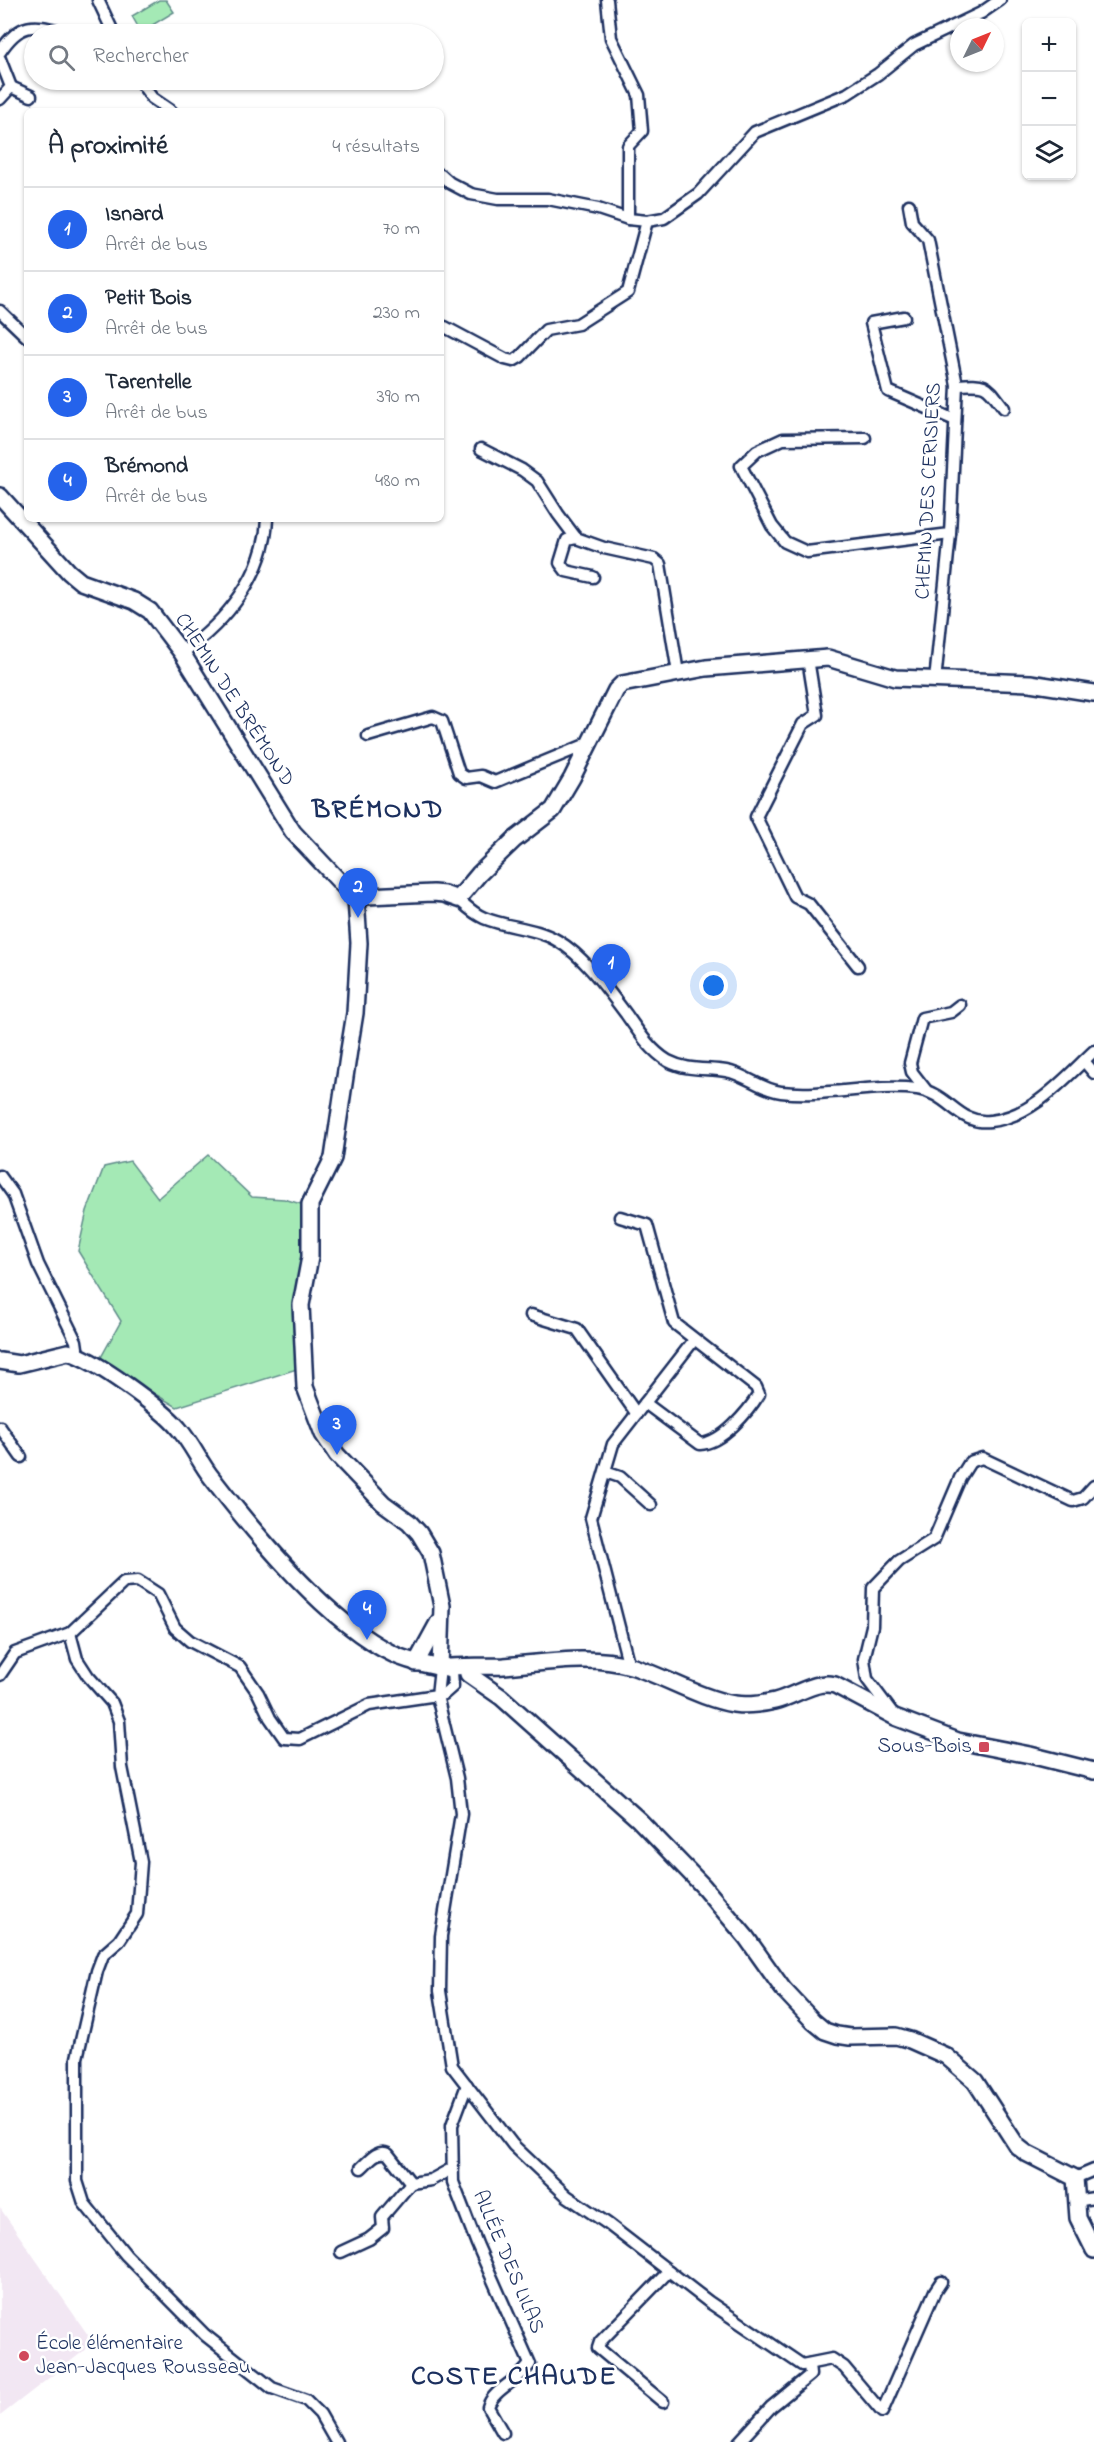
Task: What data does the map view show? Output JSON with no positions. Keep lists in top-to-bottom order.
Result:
{
  "streets": {
    "street": ["CHEMIN DES CERISIERS", "CHEMIN DE BRÉMOND", "ALLÉE DES LILAS"]
  },
  "districts": ["BRÉMOND", "COSTE CHAUDE"],
  "places": {
    "transit": ["Sous-Bois"],
    "other": ["École élémentaire Jean-Jacques Rousseau"]
  },
  "north": "top right",
  "page": {
    "map_buttons": ["+", "−"],
    "search": "Rechercher",
    "heading": ["À proximité", "4 résultats"],
    "list": [
      {
        "mark": "1",
        "name": "Isnard",
        "note": "Arrêt de bus",
        "value": "70 m"
      },
      {
        "mark": "2",
        "name": "Petit Bois",
        "note": "Arrêt de bus",
        "value": "230 m"
      },
      {
        "mark": "3",
        "name": "Tarentelle",
        "note": "Arrêt de bus",
        "value": "390 m"
      },
      {
        "mark": "4",
        "name": "Brémond",
        "note": "Arrêt de bus",
        "value": "480 m"
      }
    ],
    "pins": [
      "2",
      "1",
      "3",
      "4"
    ]
  }
}
